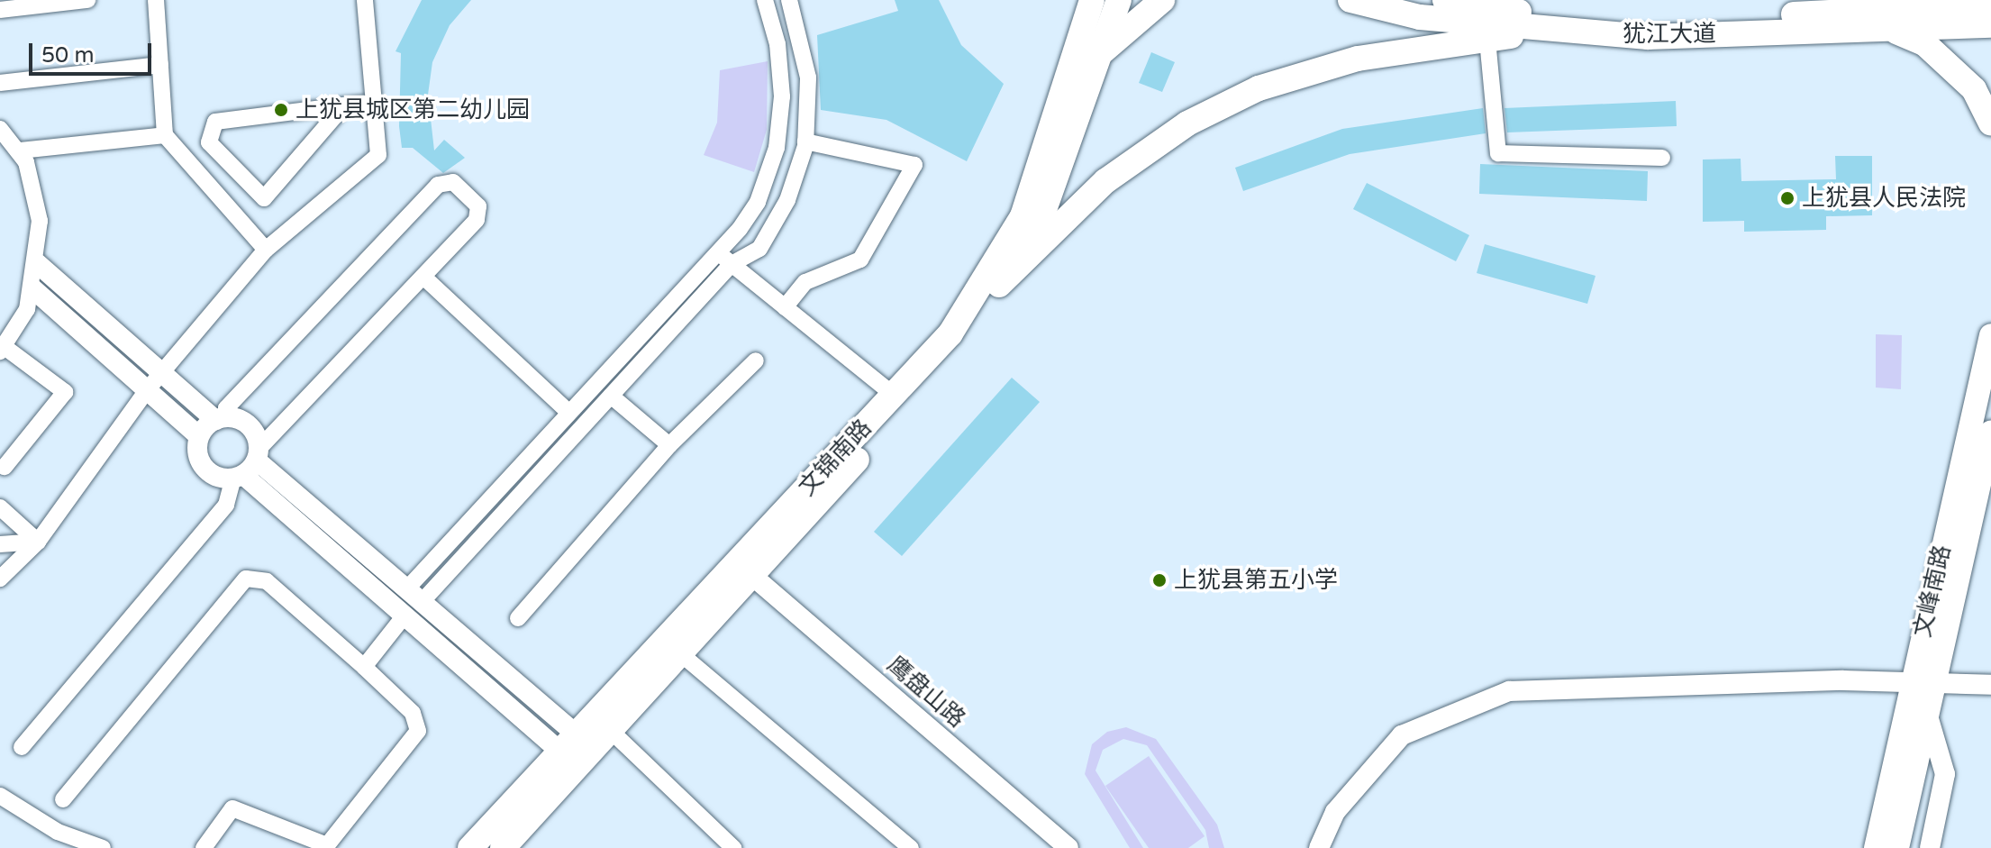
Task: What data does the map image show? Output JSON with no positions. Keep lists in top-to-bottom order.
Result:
{
  "streets": {
    "main road": ["犹江大道", "文锦南路", "文峰南路"],
    "street": ["鹰盘山路"]
  },
  "crossings": [
    ["文锦南路", "鹰盘山路"]
  ],
  "places": ["上犹县城区第二幼儿园", "上犹县人民法院", "上犹县第五小学"],
  "scale_bar": "50 m"
}
